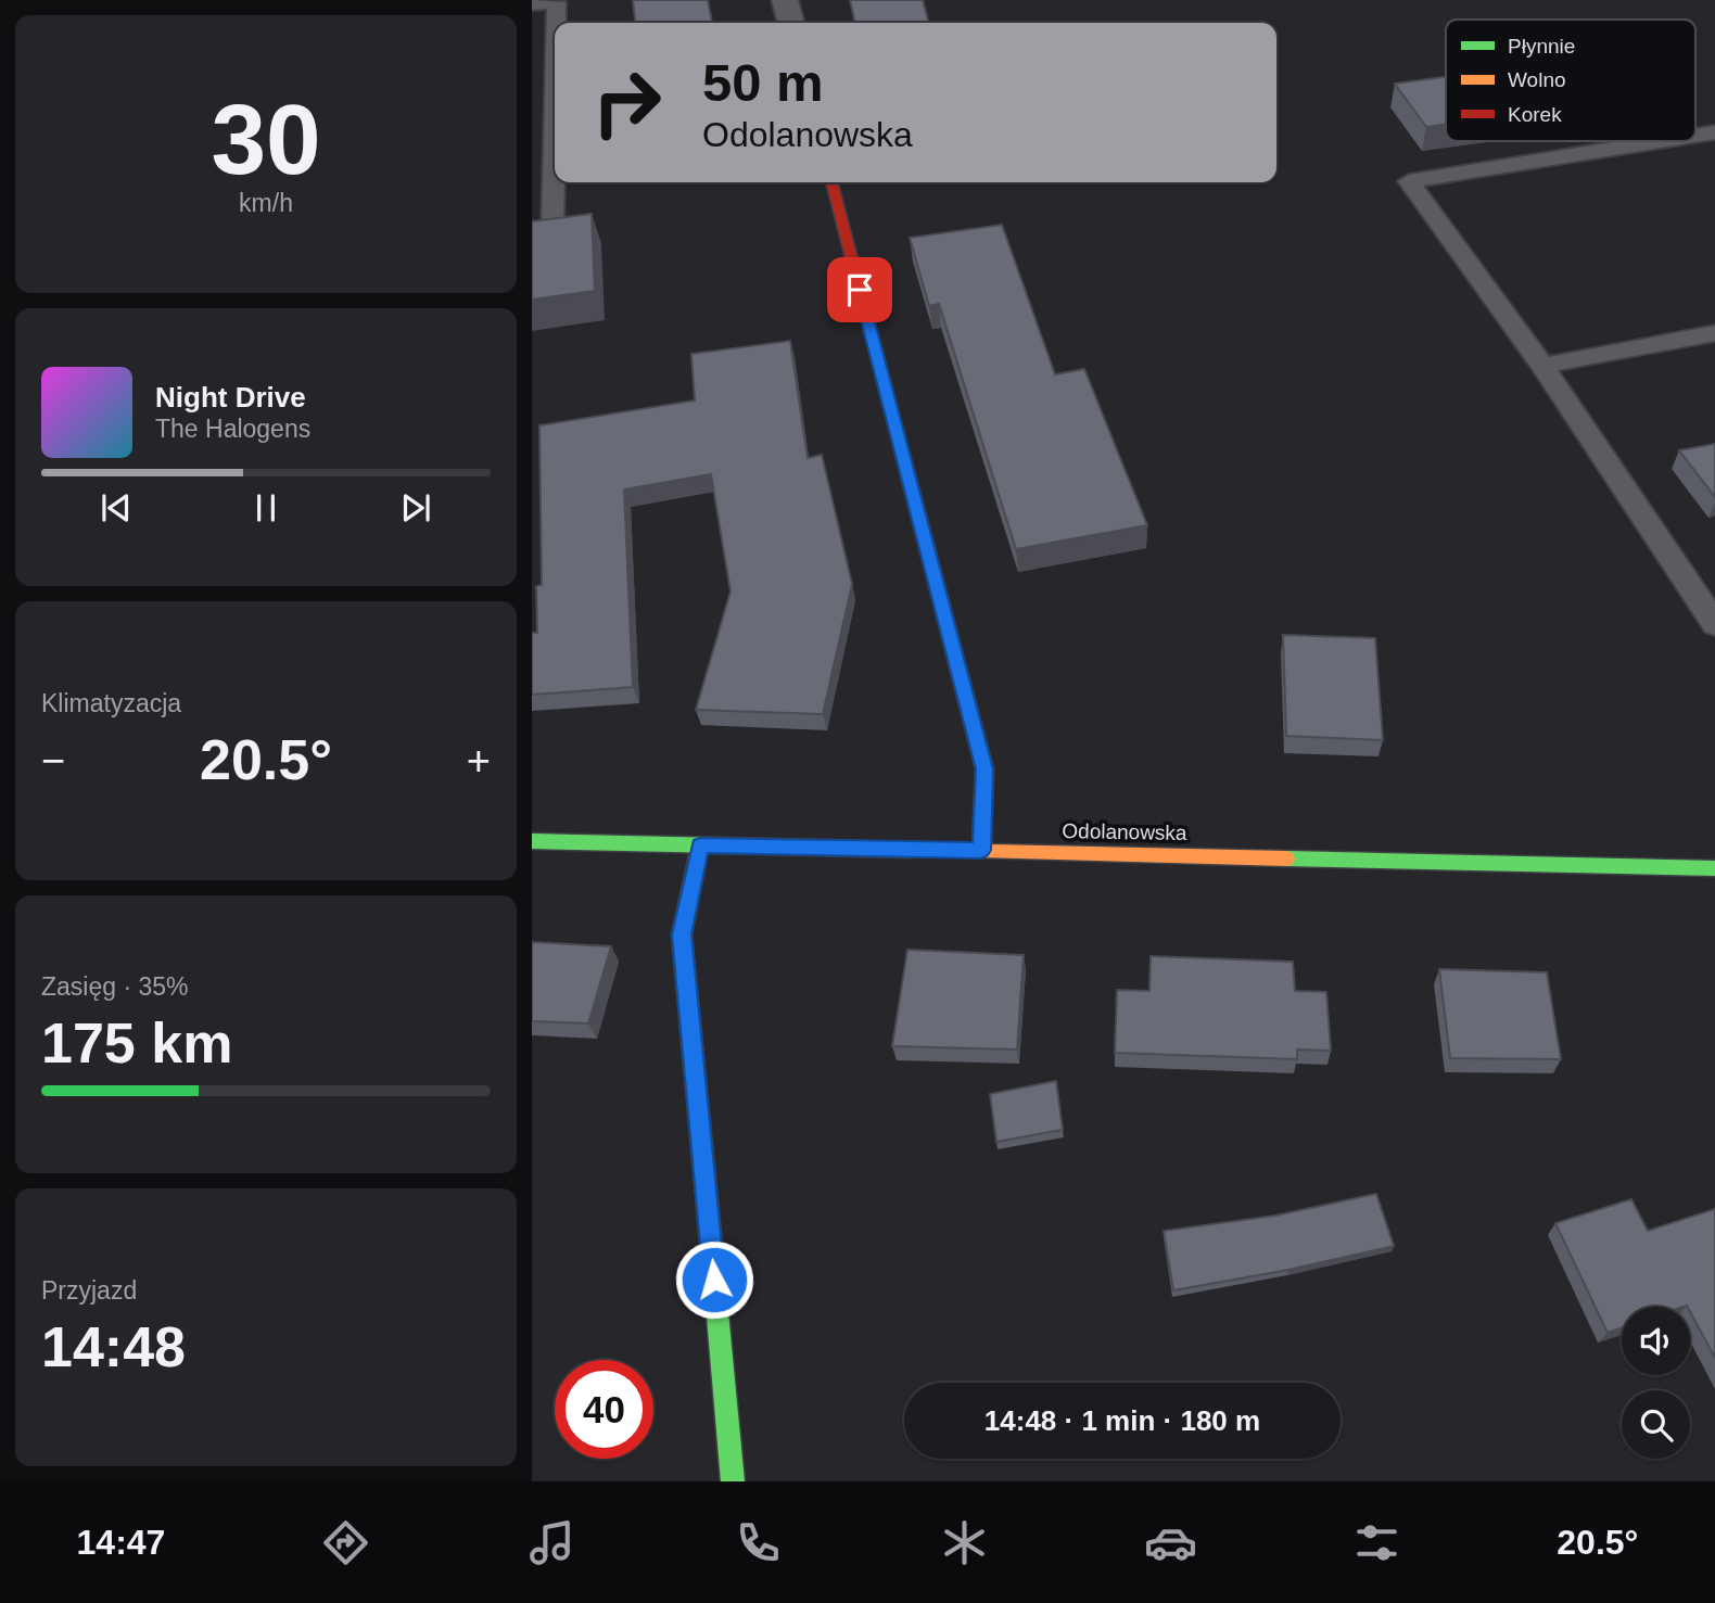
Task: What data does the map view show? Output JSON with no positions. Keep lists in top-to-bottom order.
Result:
{
  "streets": {
    "street": ["Odolanowska"]
  },
  "legend": ["Płynnie", "Wolno", "Korek"],
  "page": {
    "tile": [
      ["30", "km/h"],
      "Klimatyzacja",
      ["Zasięg · 35%", "175 km"],
      ["Przyjazd", "14:48"]
    ],
    "turn": ["50 m", "Odolanowska"],
    "song": ["Night Drive", "The Halogens"],
    "heat": ["−", "20.5°", "+"],
    "limit": "40",
    "trip": "14:48 · 1 min · 180 m",
    "tabs": ["14:47", "20.5°"]
  }
}
